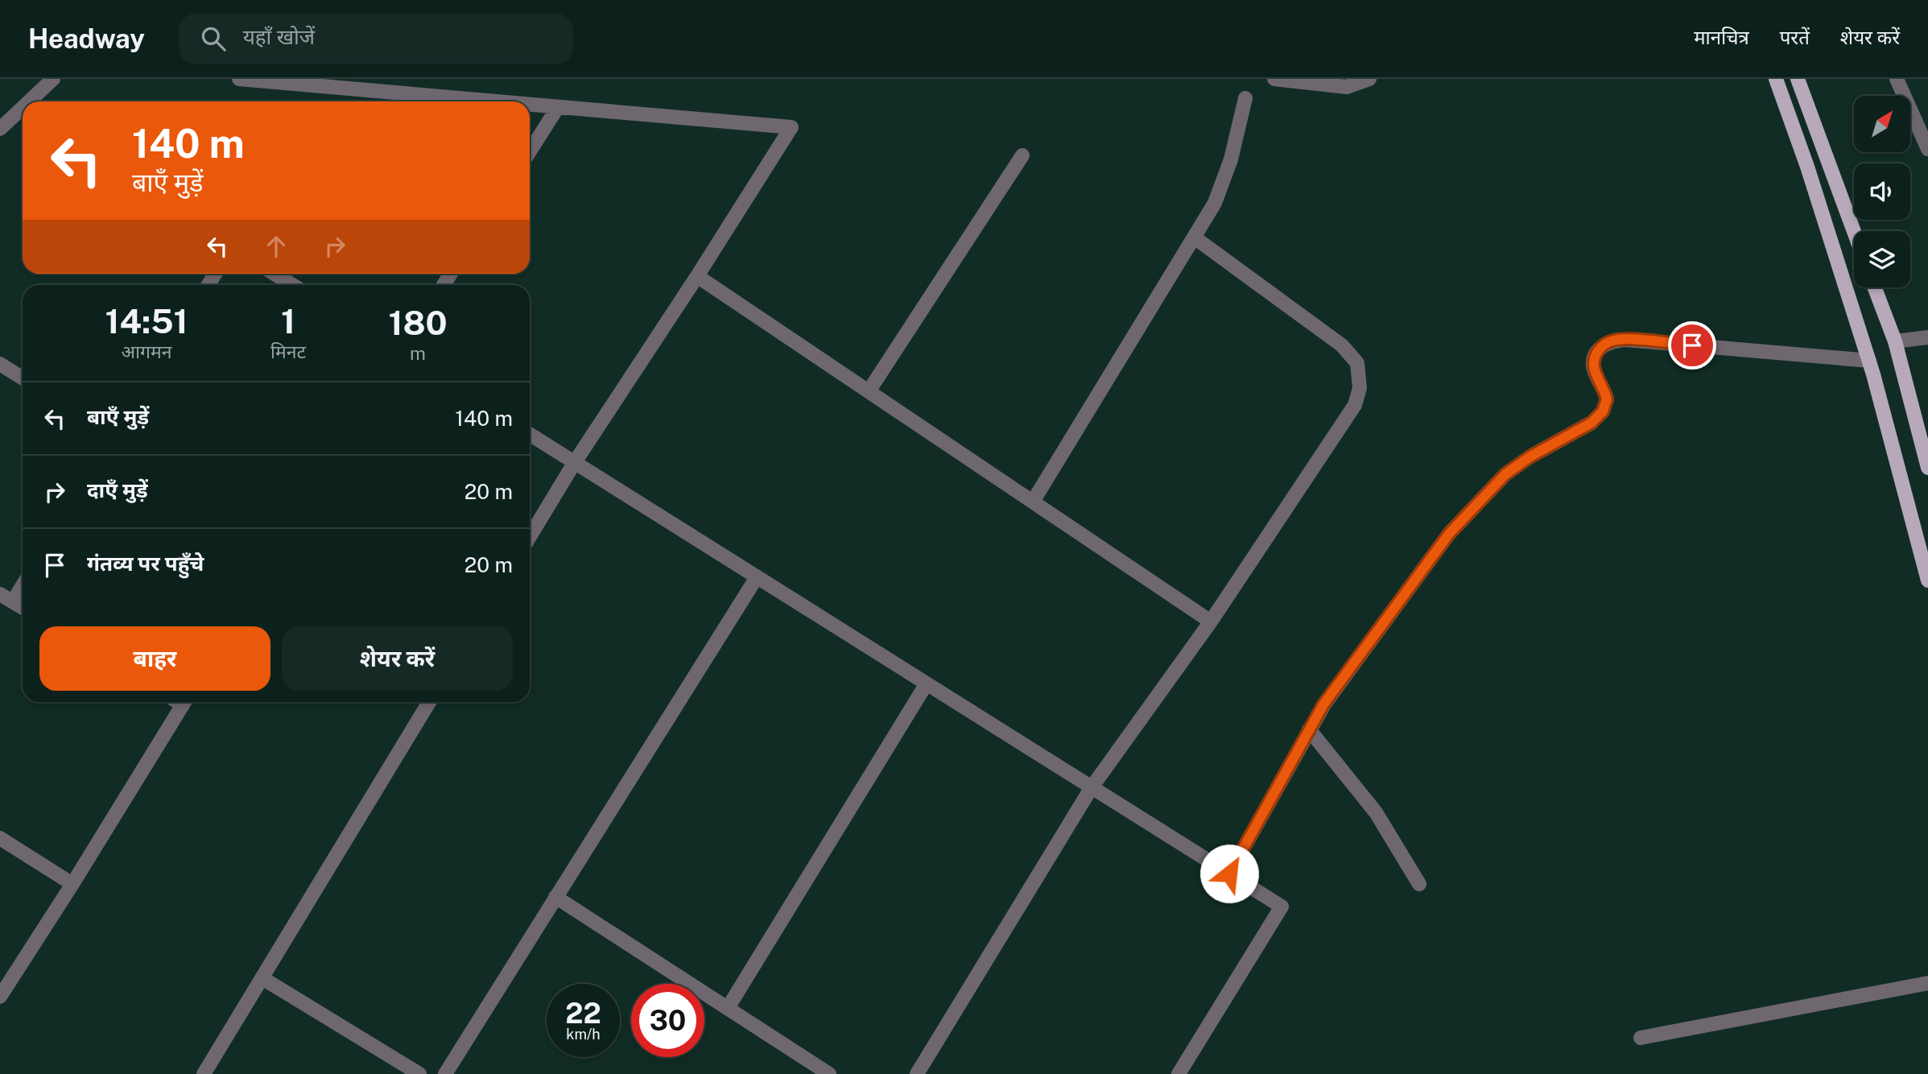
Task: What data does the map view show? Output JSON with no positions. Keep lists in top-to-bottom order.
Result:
{
  "north": "top right",
  "page": {
    "header": "Headway",
    "search": "यहाँ खोजें",
    "nav": ["मानचित्र", "परतें", "शेयर करें"],
    "turn": ["140 m", "बाएँ मुड़ें"],
    "eta": [
      "14:51",
      "आगमन",
      "1",
      "मिनट",
      "180",
      "m"
    ],
    "list": [
      {
        "name": "बाएँ मुड़ें",
        "value": "140 m"
      },
      {
        "name": "दाएँ मुड़ें",
        "value": "20 m"
      },
      {
        "name": "गंतव्य पर पहुँचे",
        "value": "20 m"
      }
    ],
    "buttons": ["बाहर", "शेयर करें"],
    "speed": "22 km/h",
    "limit": "30"
  }
}
